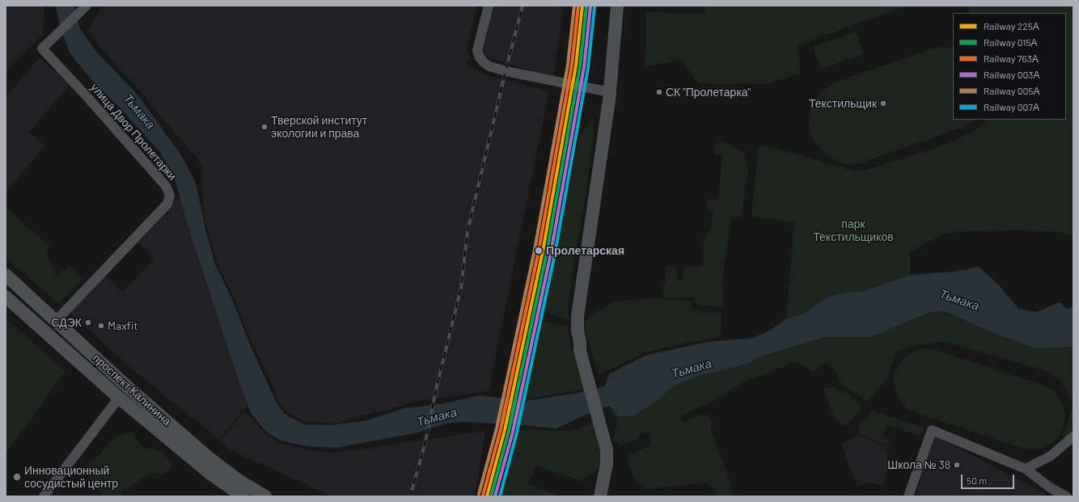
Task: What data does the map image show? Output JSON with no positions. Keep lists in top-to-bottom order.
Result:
{
  "streets": {
    "main road": ["проспект Калинина"],
    "street": ["улица Двор Пролетарки"]
  },
  "crossings": [
    ["улица Двор Пролетарки", "проспект Калинина"]
  ],
  "water": ["Тьмака"],
  "parks": ["парк Текстильщиков"],
  "places": [
    "СК \"Пролетарка\"",
    "Текстильщик",
    "Тверской институт экологии и права",
    "Пролетарская",
    "СДЭК",
    "Maxfit",
    "Школа № 38",
    "Инновационный сосудистый центр"
  ],
  "lines": [
    "rail line 225А",
    "rail line 763А",
    "rail line 005А",
    "rail line 015А",
    "rail line 003А",
    "rail line 007А"
  ],
  "legend": [
    "Railway 225А",
    "Railway 015А",
    "Railway 763А",
    "Railway 003А",
    "Railway 005А",
    "Railway 007А"
  ],
  "scale_bar": "50 m"
}
